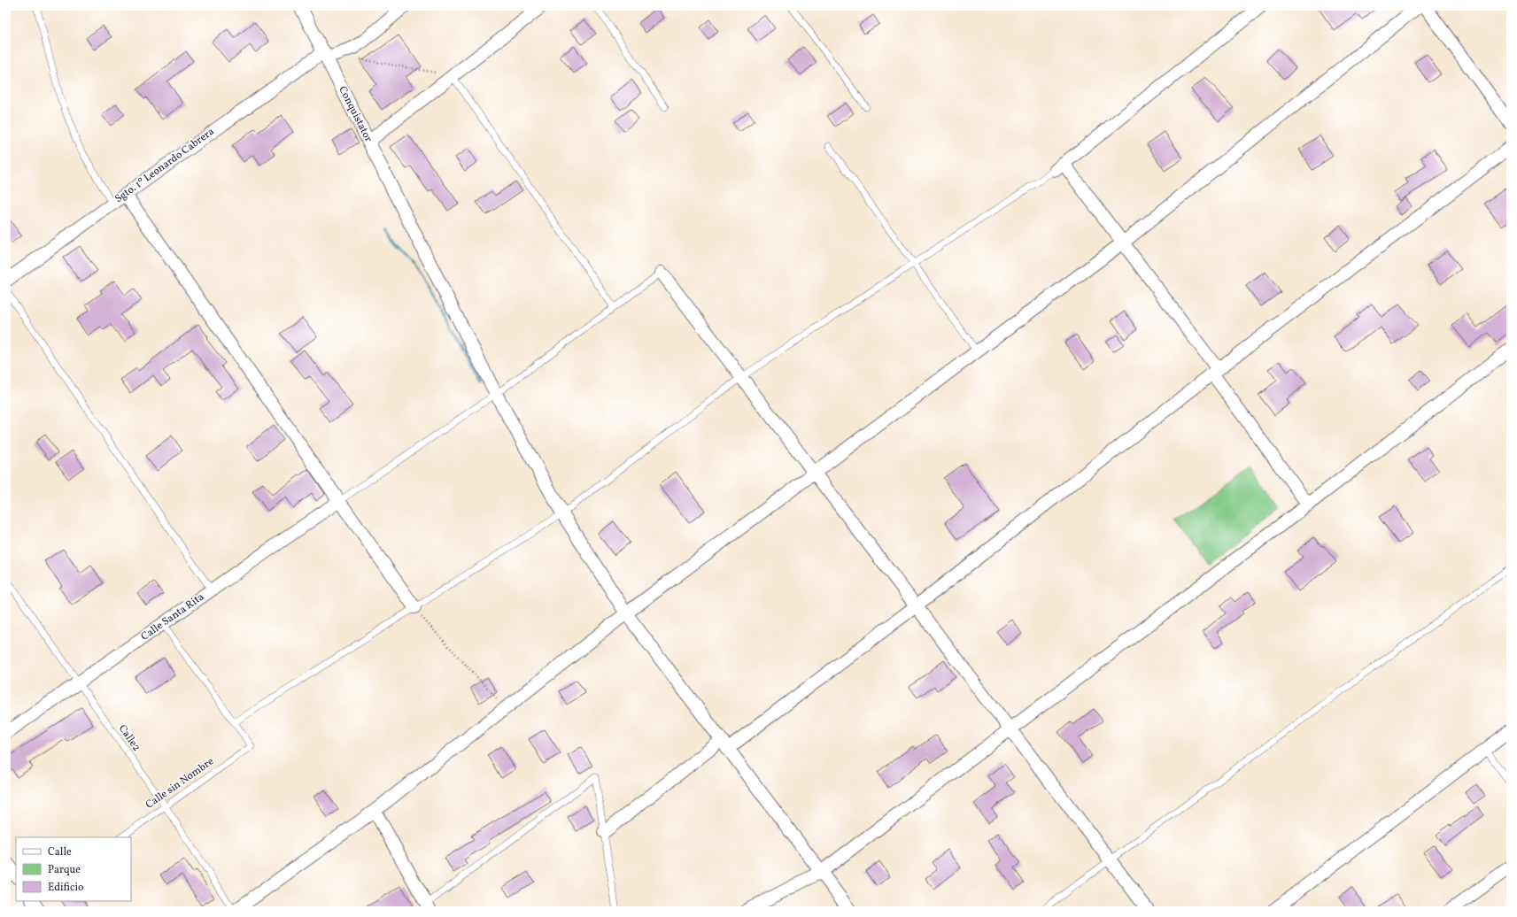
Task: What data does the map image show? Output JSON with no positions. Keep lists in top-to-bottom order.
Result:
{
  "streets": {
    "street": ["Conquistator", "Sgto. 1º Leonardo Cabrera", "Calle Santa Rita"],
    "lane": ["Calle2", "Calle sin Nombre"]
  },
  "crossings": [
    ["Conquistator", "Sgto. 1º Leonardo Cabrera"],
    ["Calle Santa Rita", "Calle2"],
    ["Calle2", "Calle sin Nombre"]
  ],
  "legend": ["Calle", "Parque", "Edificio"]
}
